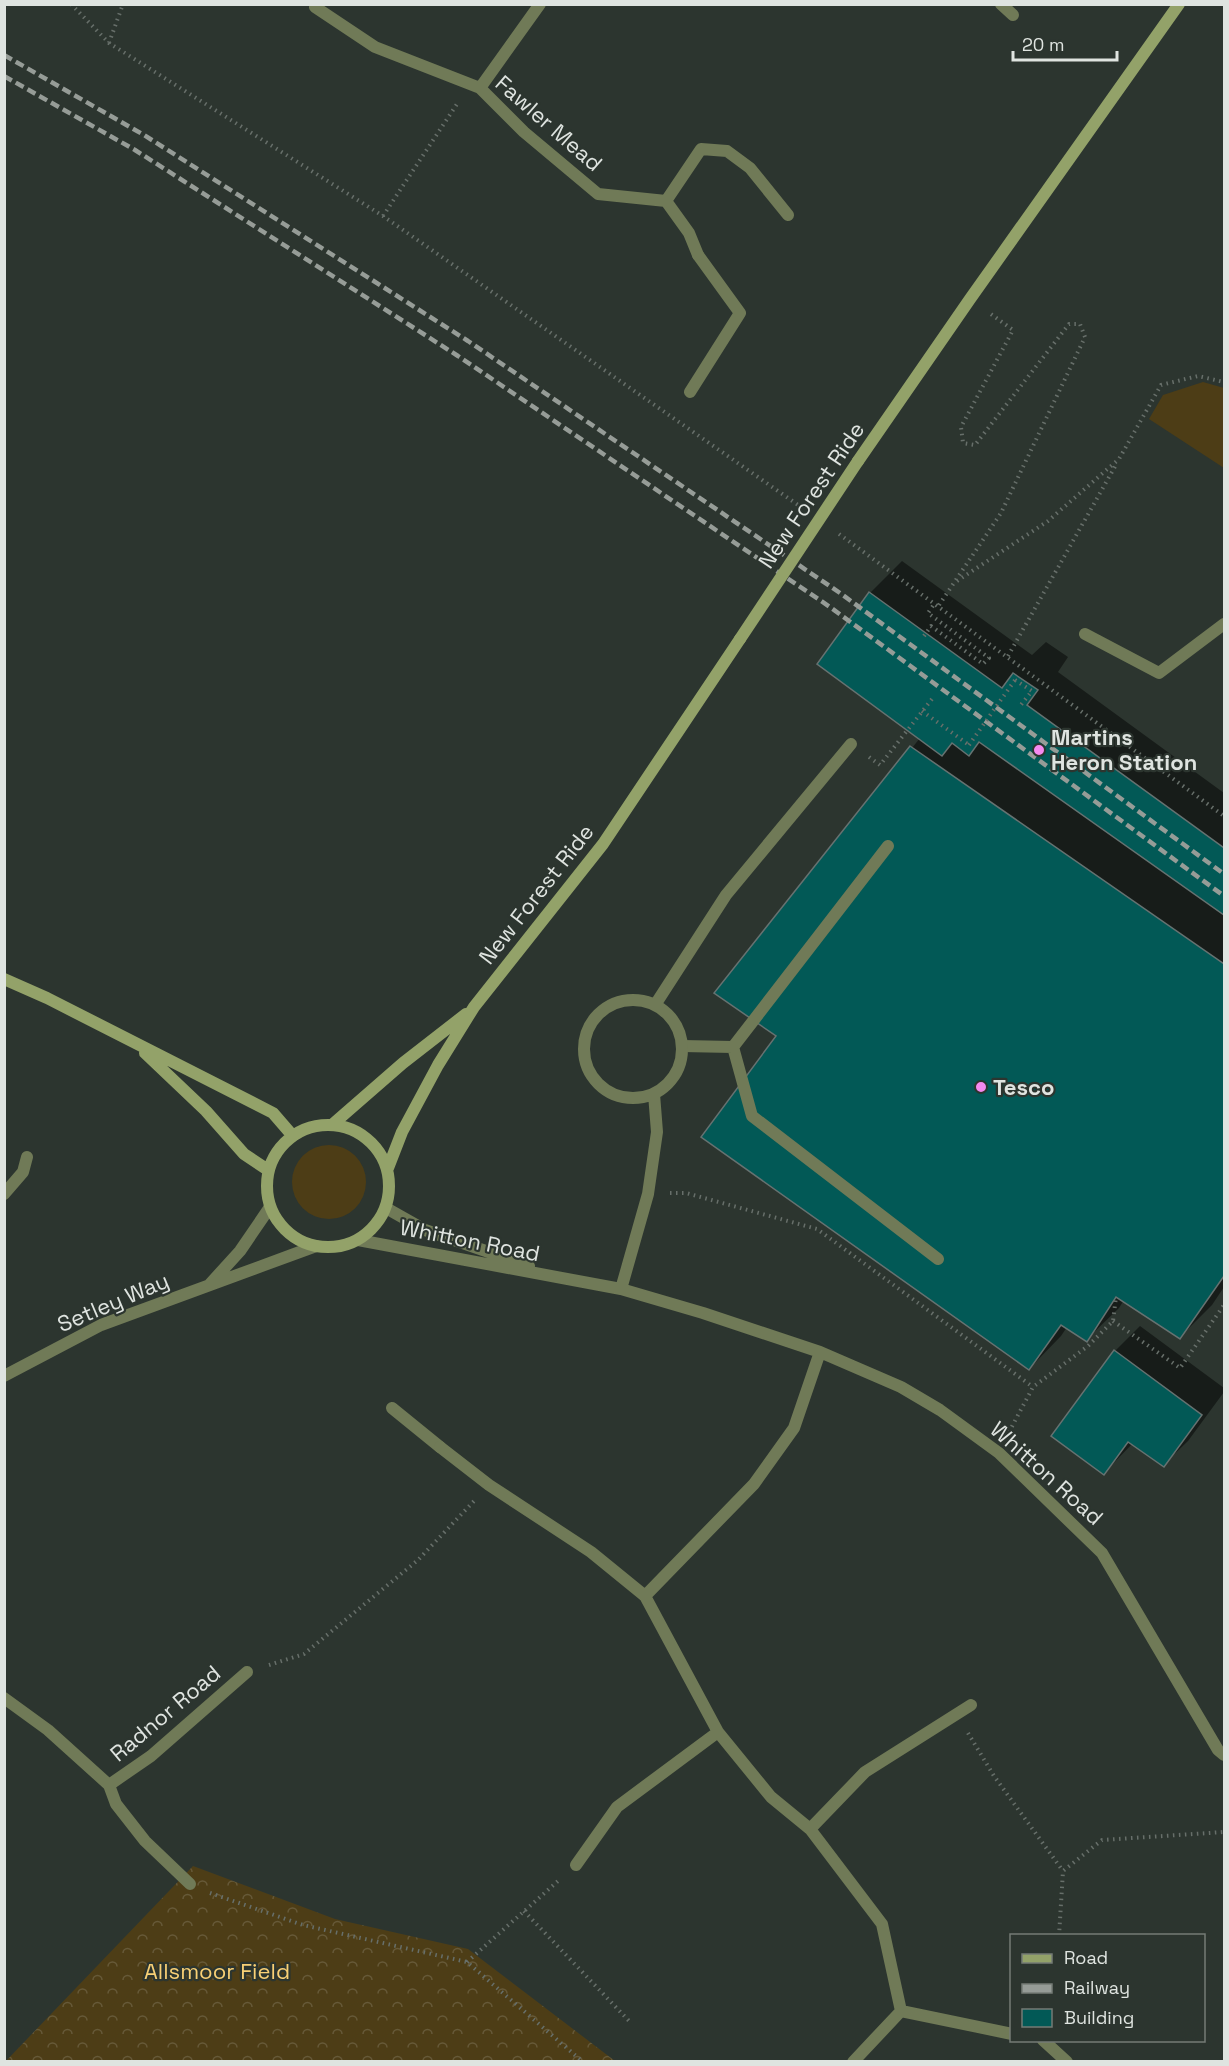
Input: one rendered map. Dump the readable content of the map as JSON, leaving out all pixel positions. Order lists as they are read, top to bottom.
{
  "streets": {
    "main road": ["New Forest Ride"],
    "street": [
      "Fawler Mead",
      "Whitton Road",
      "Setley Way",
      "Radnor Road"
    ]
  },
  "crossings": [
    ["New Forest Ride", "Whitton Road"],
    ["New Forest Ride", "Setley Way"],
    ["Whitton Road", "Setley Way"]
  ],
  "parks": ["Allsmoor Field"],
  "places": ["Martins Heron Station", "Tesco"],
  "legend": ["Road", "Railway", "Building"],
  "scale_bar": "20 m"
}
